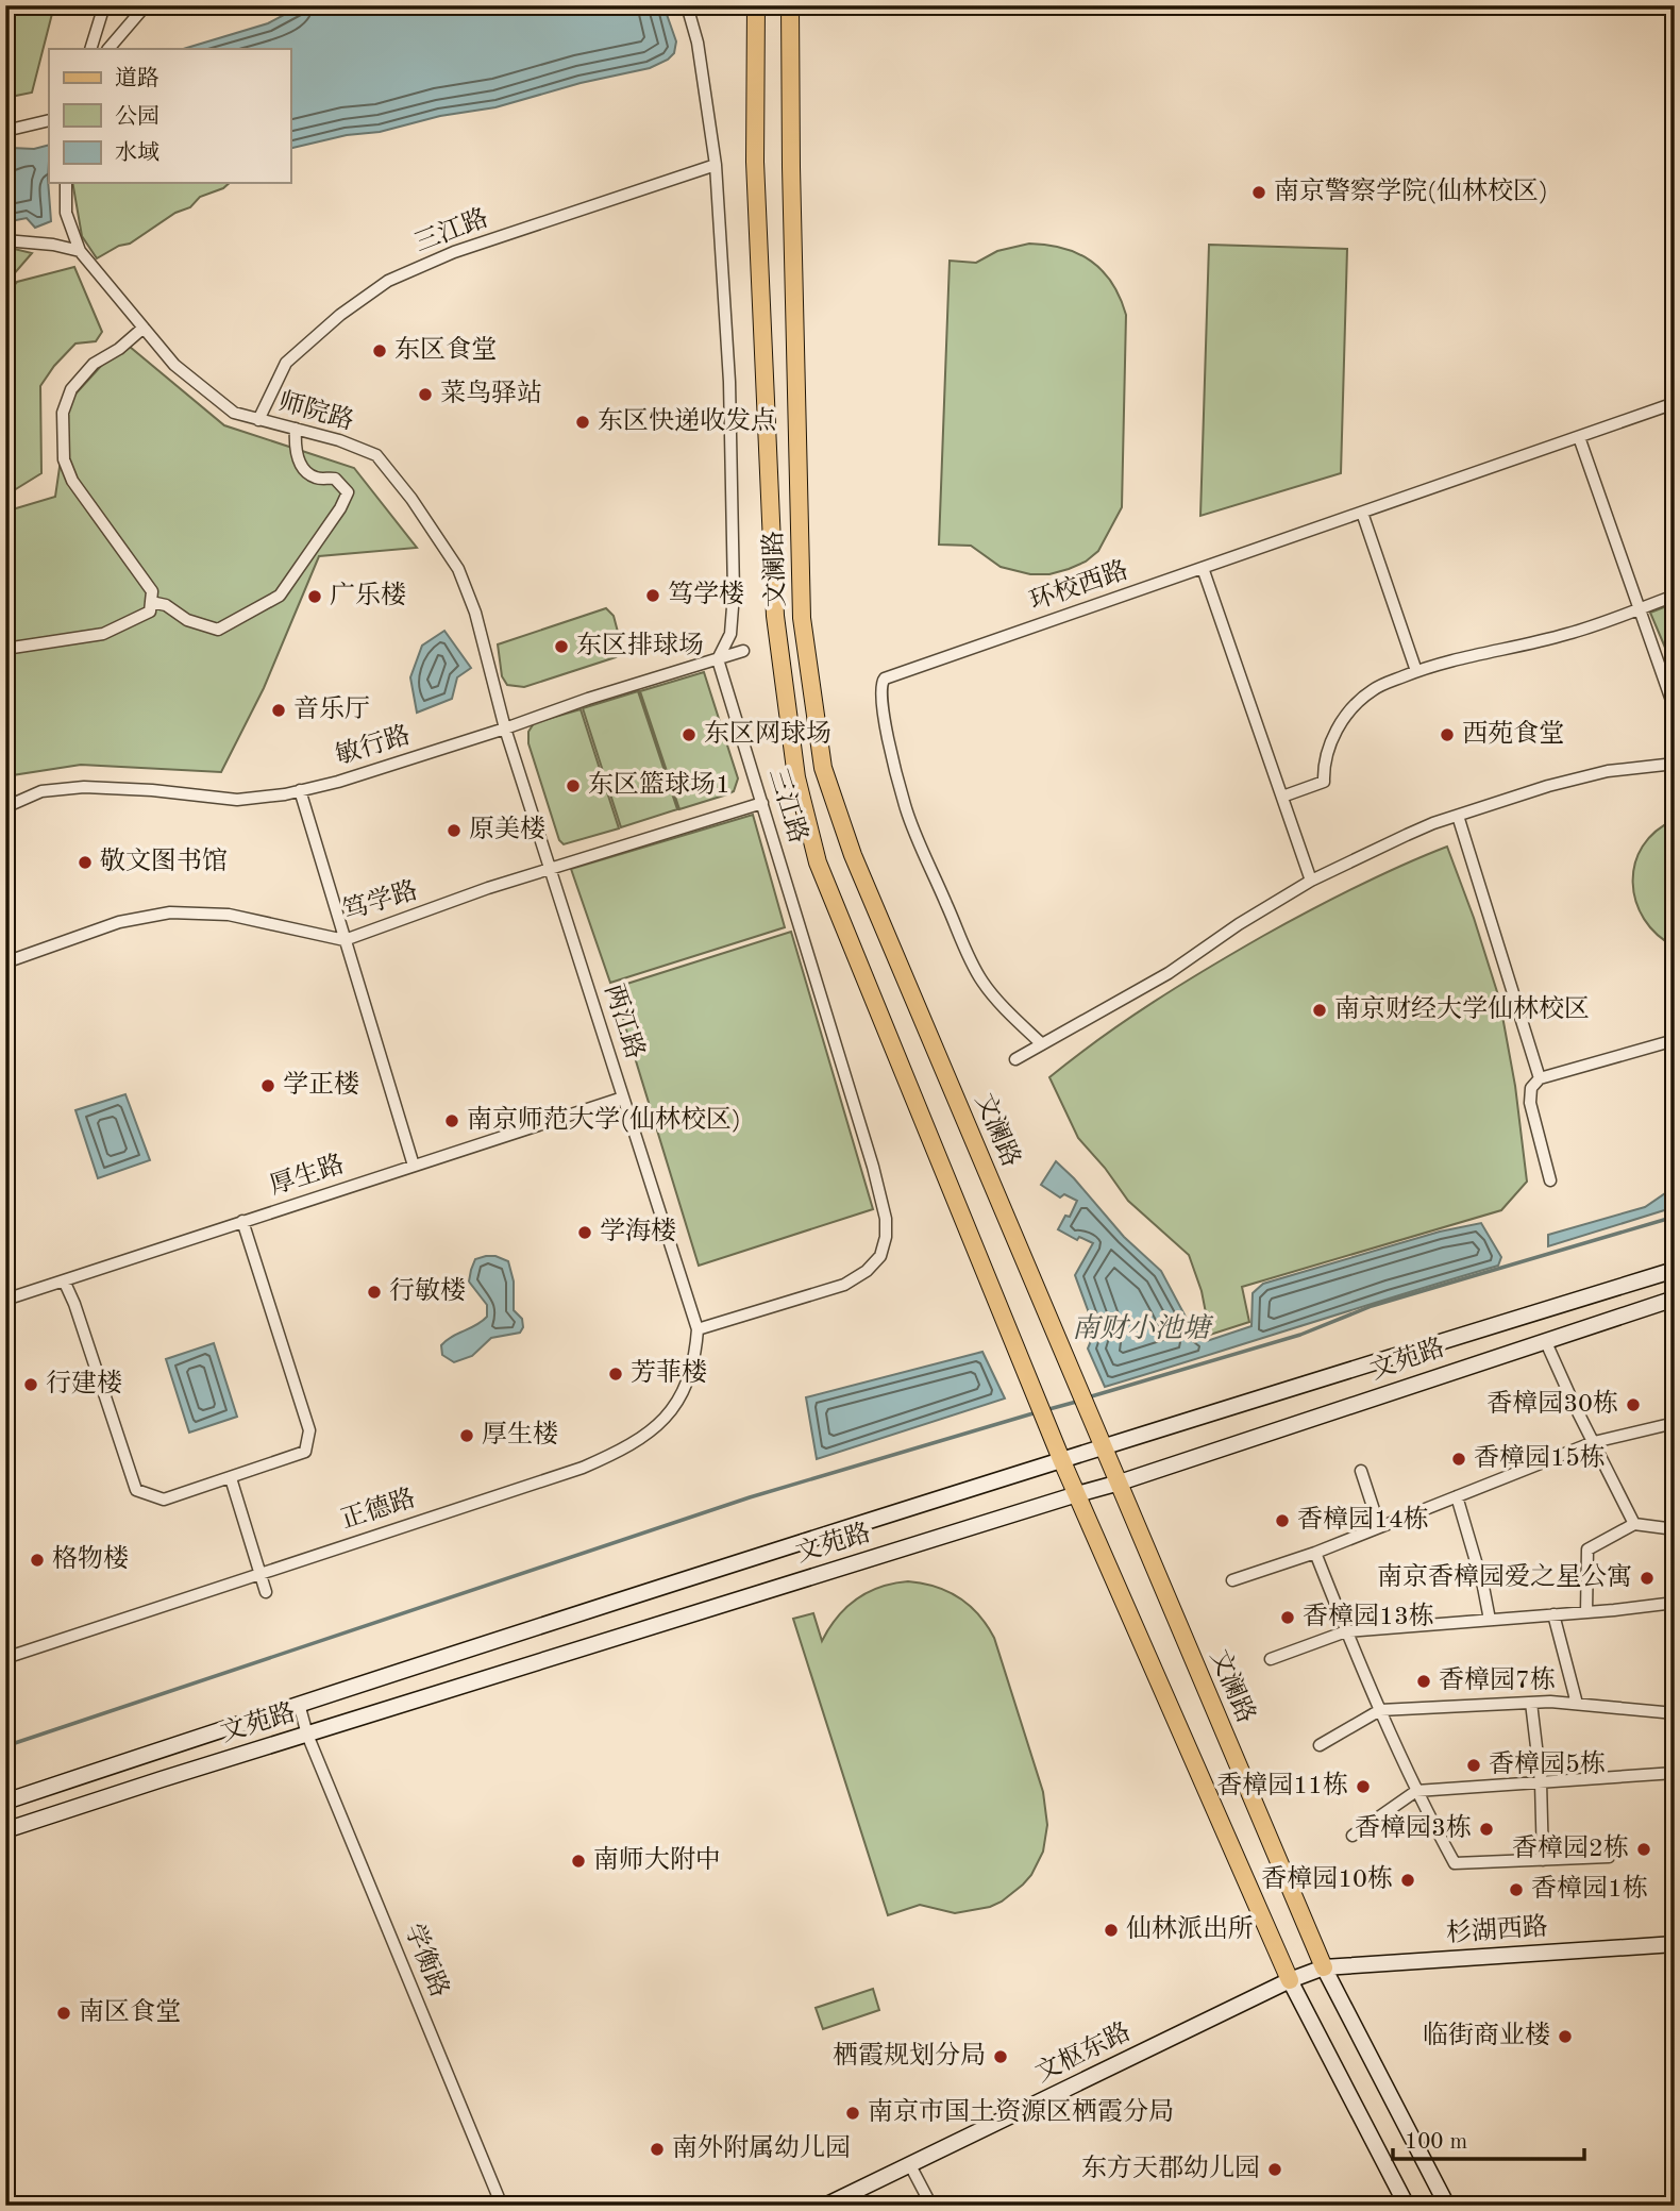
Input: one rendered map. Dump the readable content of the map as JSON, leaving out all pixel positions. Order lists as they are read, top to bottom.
{
  "streets": {
    "main road": [
      "文澜路",
      "文苑路",
      "杉湖西路",
      "文枢东路"
    ],
    "street": [
      "三江路",
      "师院路",
      "环校西路",
      "敏行路",
      "笃学路",
      "两江路",
      "厚生路",
      "正德路",
      "学衡路"
    ]
  },
  "crossings": [
    ["三江路", "师院路"],
    ["三江路", "敏行路"],
    ["三江路", "笃学路"],
    ["三江路", "两江路"],
    ["三江路", "正德路"],
    ["师院路", "敏行路"],
    ["师院路", "两江路"],
    ["文澜路", "文苑路"],
    ["文澜路", "杉湖西路"],
    ["文澜路", "文枢东路"],
    ["敏行路", "两江路"],
    ["笃学路", "两江路"],
    ["两江路", "厚生路"],
    ["两江路", "正德路"],
    ["文苑路", "学衡路"],
    ["杉湖西路", "文枢东路"]
  ],
  "water": ["南财小池塘"],
  "places": [
    "南京警察学院(仙林校区)",
    "东区食堂",
    "菜鸟驿站",
    "东区快递收发点",
    "笃学楼",
    "广乐楼",
    "东区排球场",
    "音乐厅",
    "东区网球场",
    "西苑食堂",
    "东区篮球场1",
    "原美楼",
    "敬文图书馆",
    "南京财经大学仙林校区",
    "学正楼",
    "南京师范大学(仙林校区)",
    "学海楼",
    "行敏楼",
    "芳菲楼",
    "行建楼",
    "香樟园30栋",
    "厚生楼",
    "香樟园15栋",
    "香樟园14栋",
    "格物楼",
    "南京香樟园爱之星公寓",
    "香樟园13栋",
    "香樟园7栋",
    "香樟园5栋",
    "香樟园11栋",
    "香樟园3栋",
    "香樟园2栋",
    "南师大附中",
    "香樟园10栋",
    "香樟园1栋",
    "仙林派出所",
    "南区食堂",
    "临街商业楼",
    "栖霞规划分局",
    "南京市国土资源区栖霞分局",
    "南外附属幼儿园",
    "东方天郡幼儿园"
  ],
  "legend": ["道路", "公园", "水域"],
  "scale_bar": "100 m"
}
